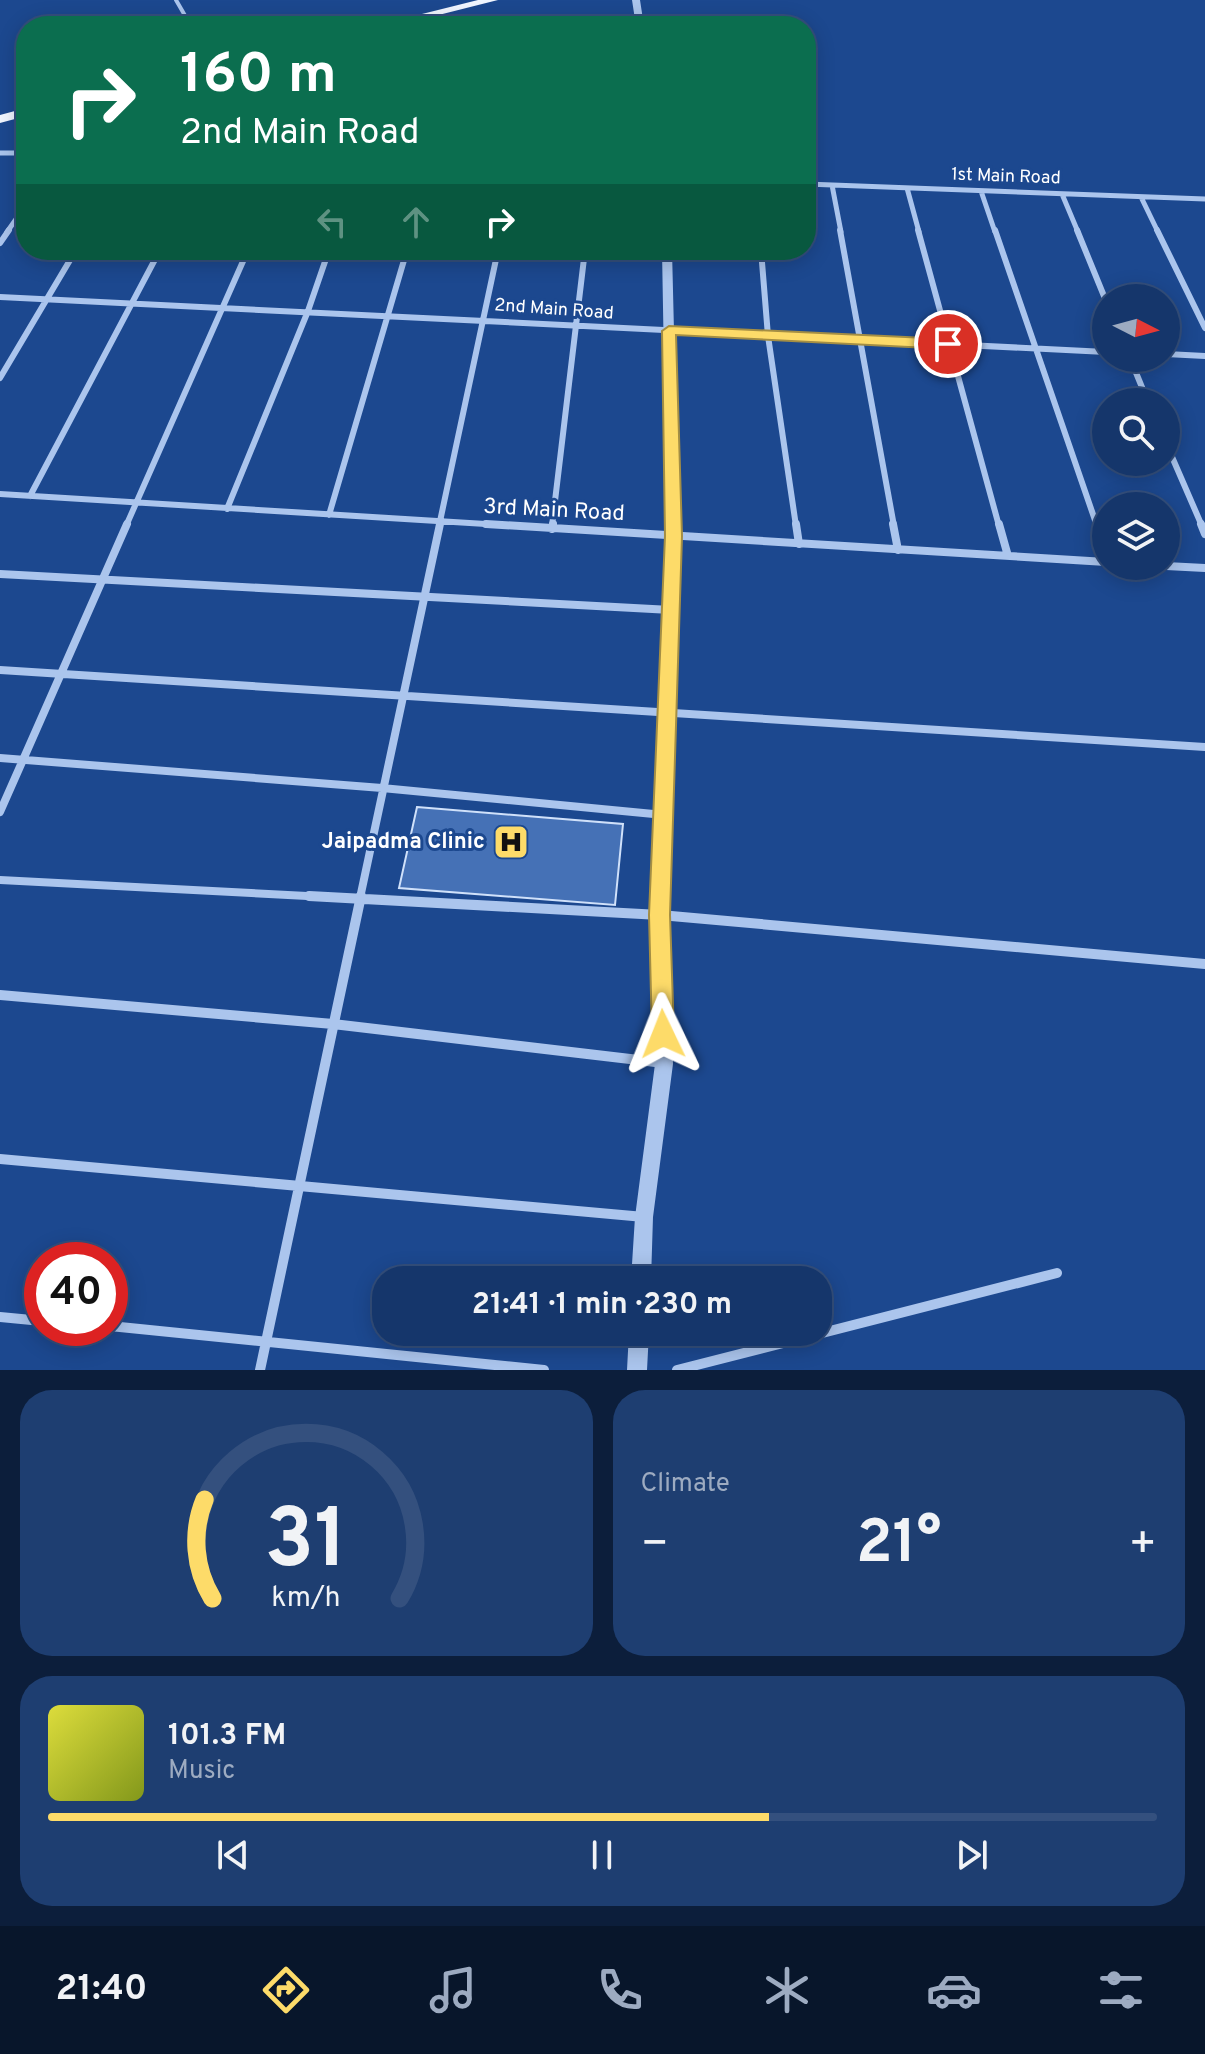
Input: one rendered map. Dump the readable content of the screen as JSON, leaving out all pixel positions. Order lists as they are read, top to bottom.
{
  "streets": {
    "street": ["1st Main Road", "2nd Main Road", "3rd Main Road"]
  },
  "places": {
    "hospital": ["Jaipadma Clinic"]
  },
  "north": "right",
  "page": {
    "turn": ["160 m", "2nd Main Road"],
    "limit": "40",
    "trip": "21:41 · 1 min · 230 m",
    "tile": "Climate",
    "heat": ["−", "21°", "+"],
    "song": ["101.3 FM", "Music"],
    "tabs": "21:40",
    "gauge": ["31", "km/h"]
  }
}
